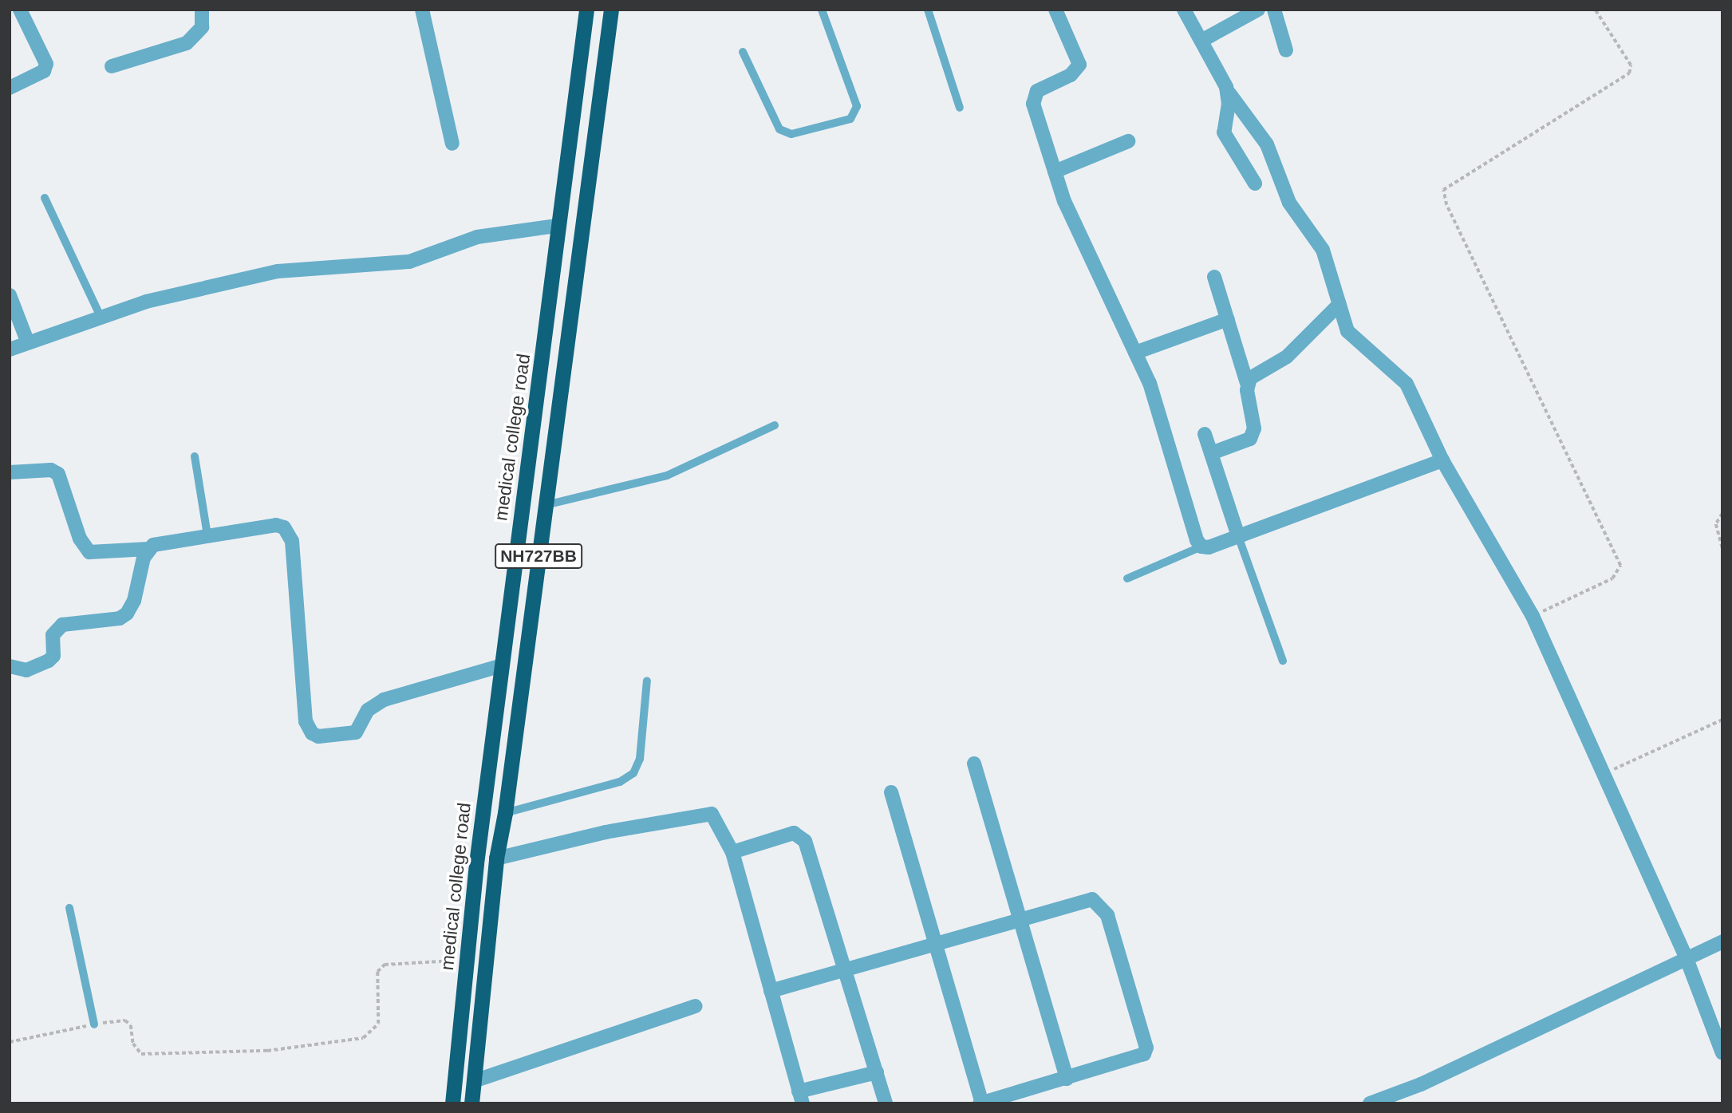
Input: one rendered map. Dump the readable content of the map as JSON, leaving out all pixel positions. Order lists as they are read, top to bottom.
{
  "streets": {
    "highway": ["medical college road", "NH727BB"]
  }
}
